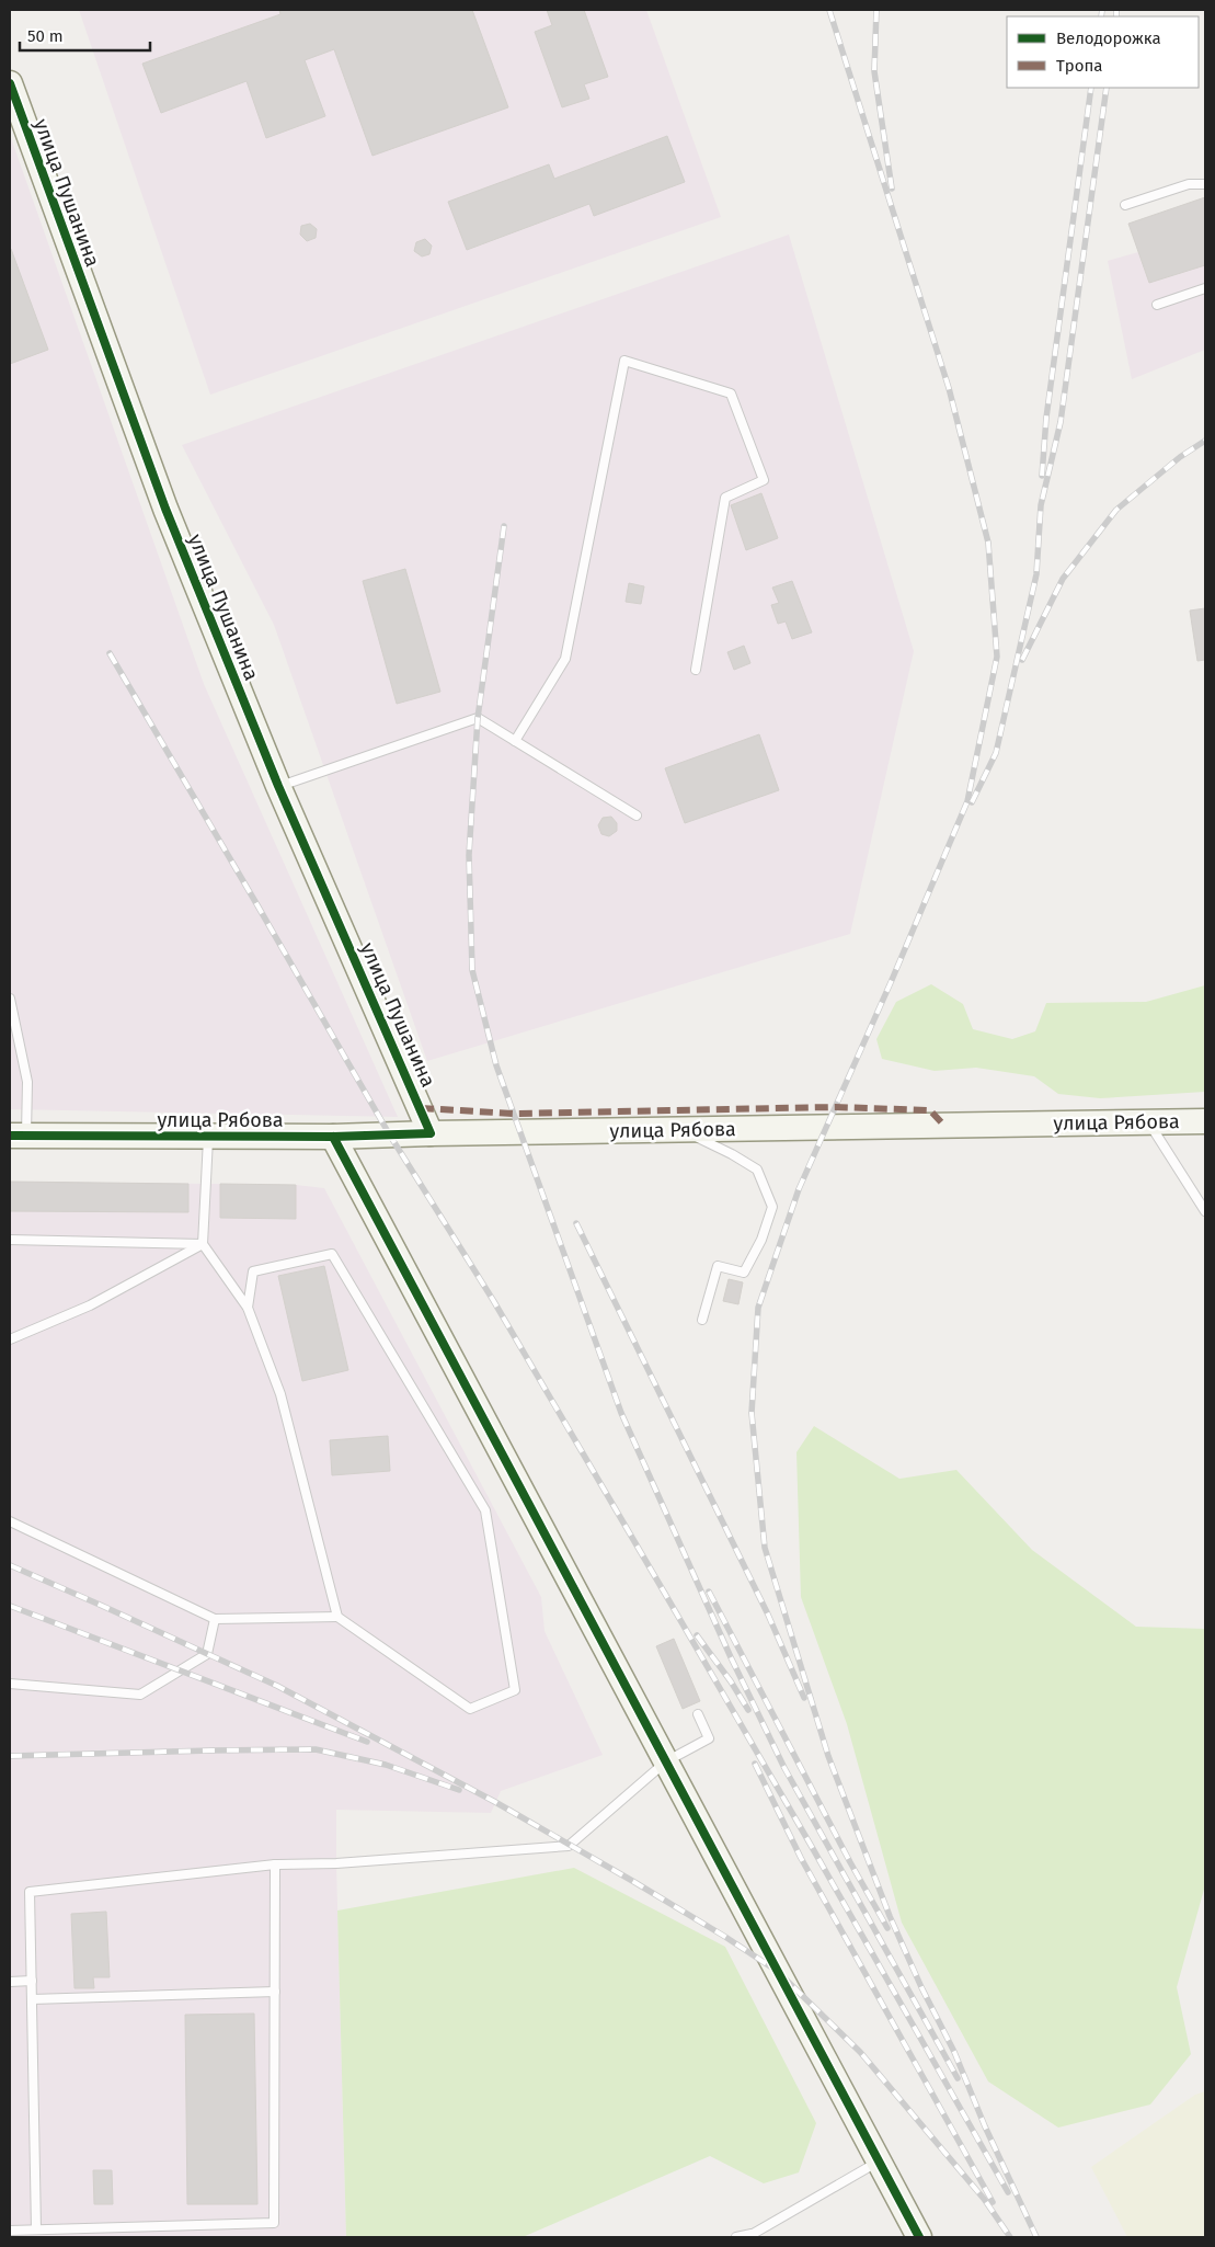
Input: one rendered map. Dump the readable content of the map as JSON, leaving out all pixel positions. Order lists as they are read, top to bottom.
{
  "streets": {
    "street": ["улица Пушанина", "улица Рябова"]
  },
  "crossings": [
    ["улица Пушанина", "улица Рябова"]
  ],
  "legend": ["Велодорожка", "Тропа"],
  "scale_bar": "50 m"
}
